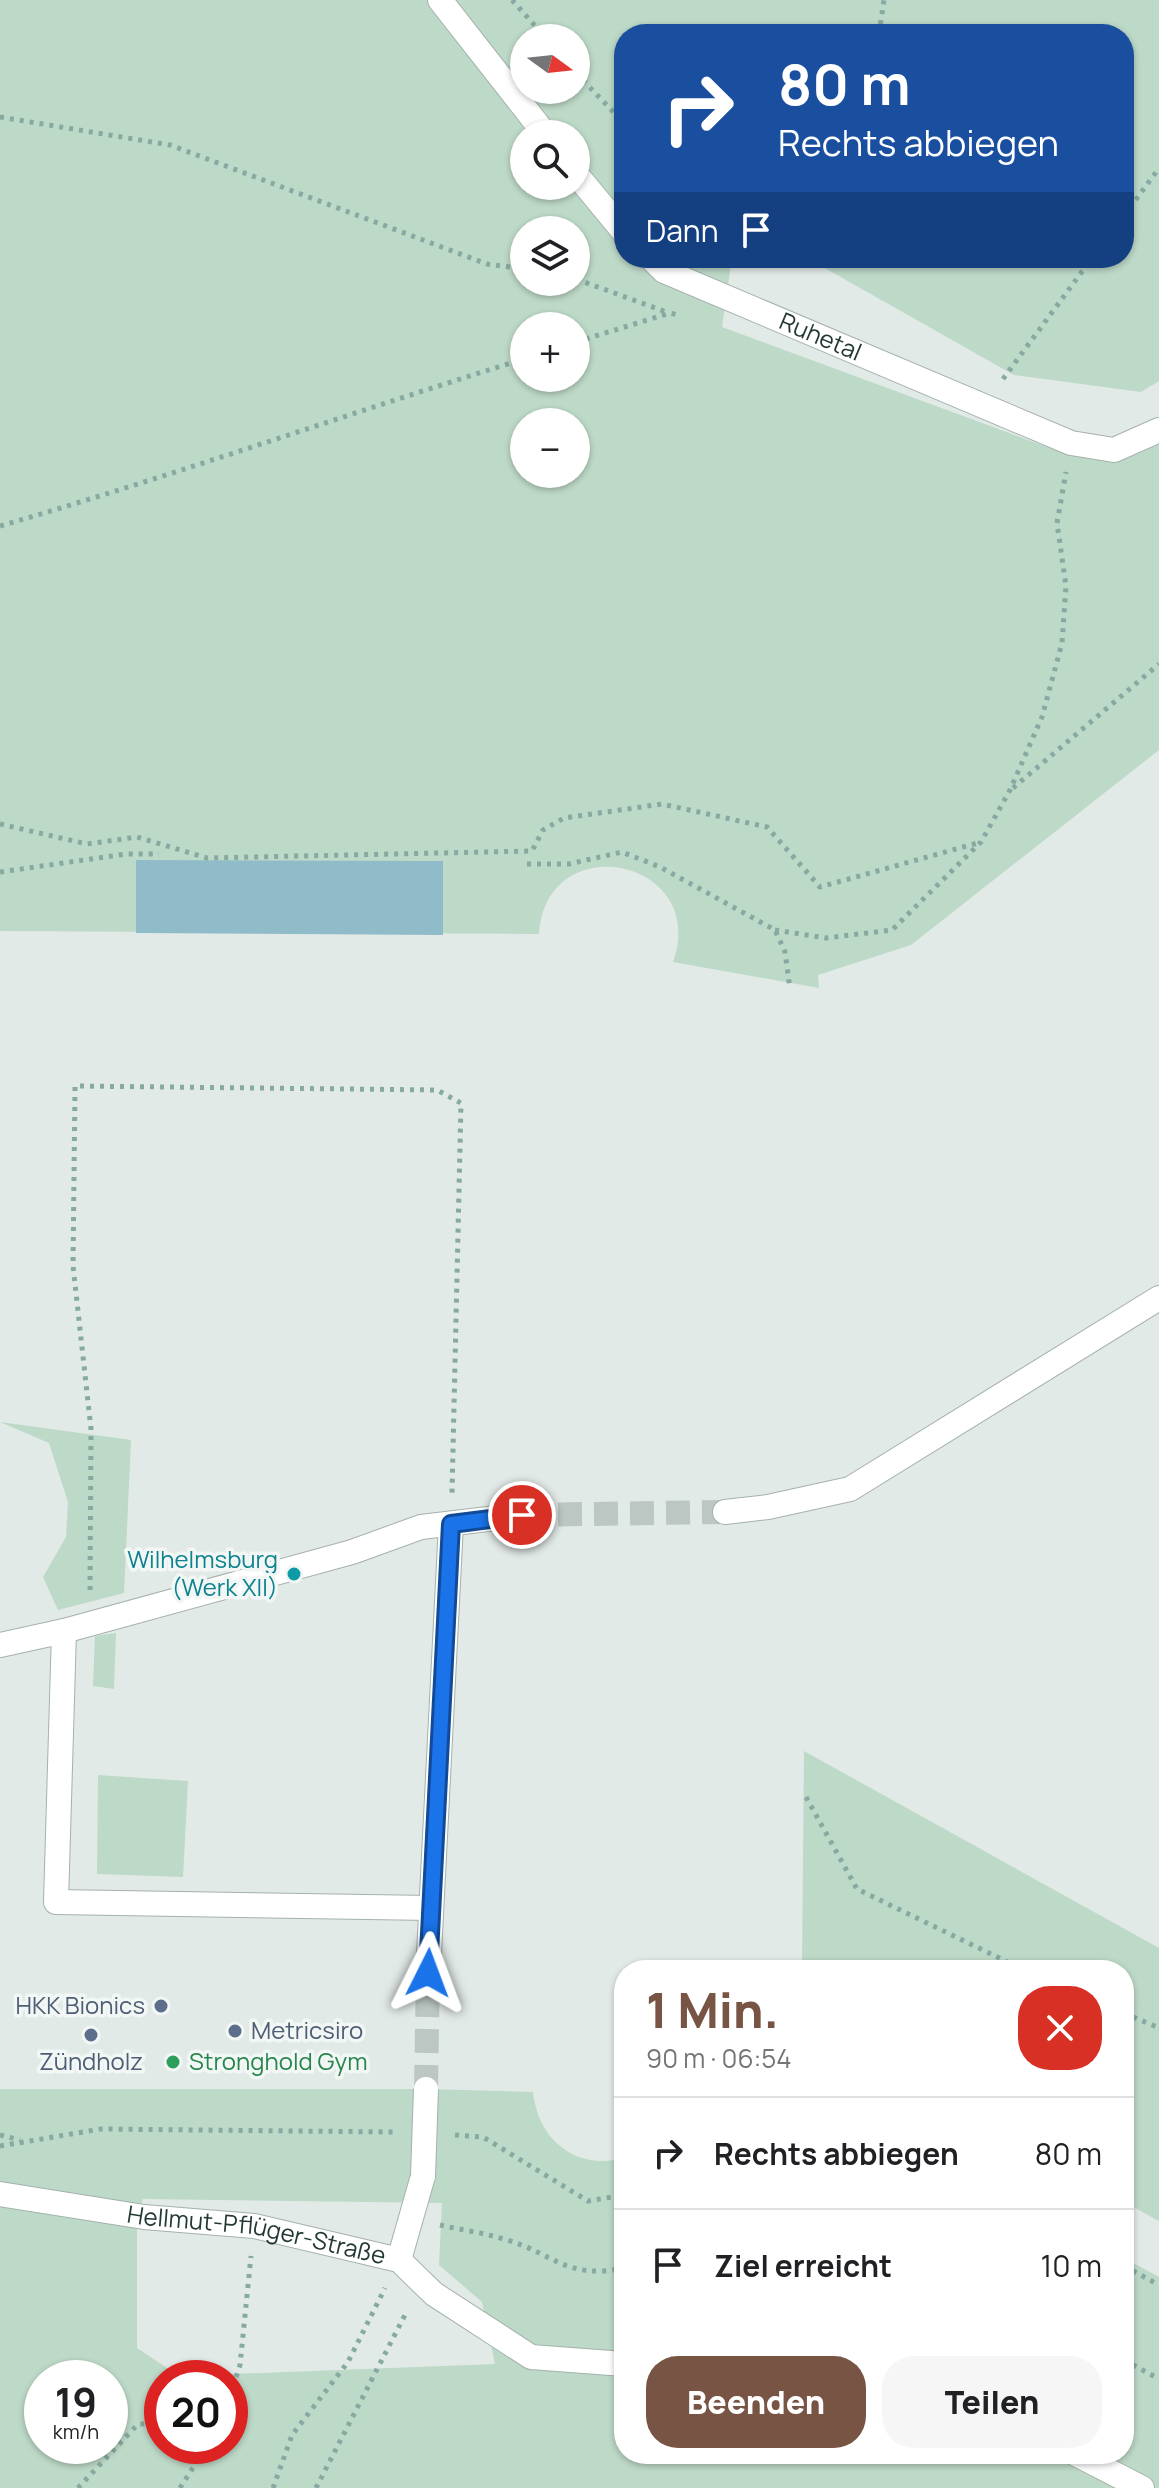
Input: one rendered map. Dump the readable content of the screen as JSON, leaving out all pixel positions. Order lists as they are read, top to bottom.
{
  "streets": {
    "street": ["Ruhetal", "Hellmut-Pflüger-Straße"]
  },
  "places": [
    "Wilhelmsburg (Werk XII)",
    "HKK Bionics",
    "Metricsiro",
    "Zündholz",
    "Stronghold Gym"
  ],
  "north": "right",
  "page": {
    "map_buttons": ["+", "−"],
    "turn": ["80 m", "Rechts abbiegen"],
    "then": "Dann",
    "heading": ["1 Min.", "90 m · 06:54"],
    "list": [
      {
        "name": "Rechts abbiegen",
        "value": "80 m"
      },
      {
        "name": "Ziel erreicht",
        "value": "10 m"
      }
    ],
    "buttons": ["Beenden", "Teilen"],
    "speed": "19 km/h",
    "limit": "20"
  }
}
